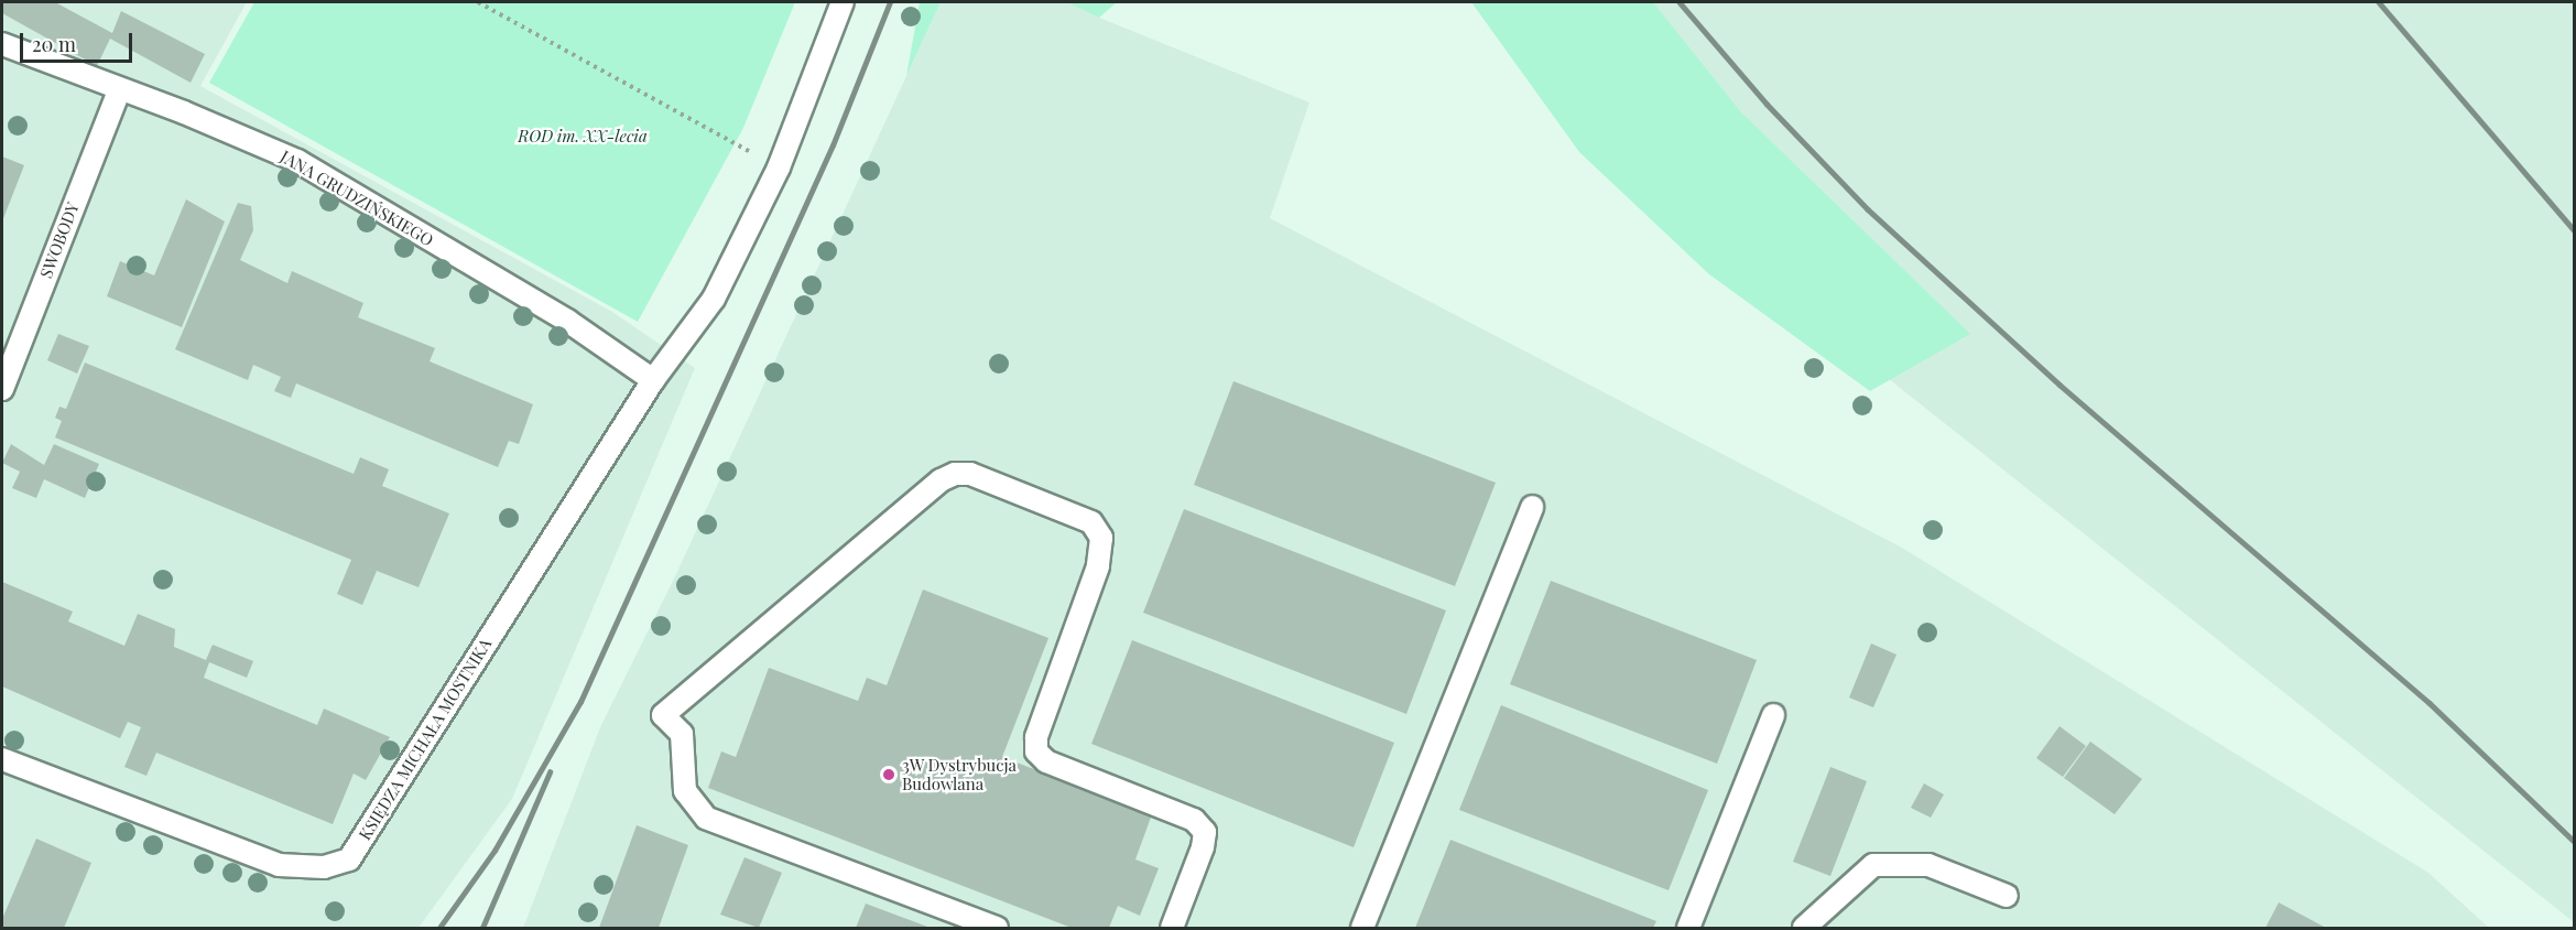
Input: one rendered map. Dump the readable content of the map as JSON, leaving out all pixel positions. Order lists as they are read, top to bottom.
{
  "streets": {
    "lane": ["JANA GRUDZIŃSKIEGO", "SWOBODY", "KSIĘDZA MICHAŁA MOSTNIKA"]
  },
  "crossings": [
    ["JANA GRUDZIŃSKIEGO", "SWOBODY"],
    ["JANA GRUDZIŃSKIEGO", "KSIĘDZA MICHAŁA MOSTNIKA"]
  ],
  "parks": ["ROD im. XX-lecia"],
  "places": ["3W Dystrybucja Budowlana"],
  "scale_bar": "20 m"
}
